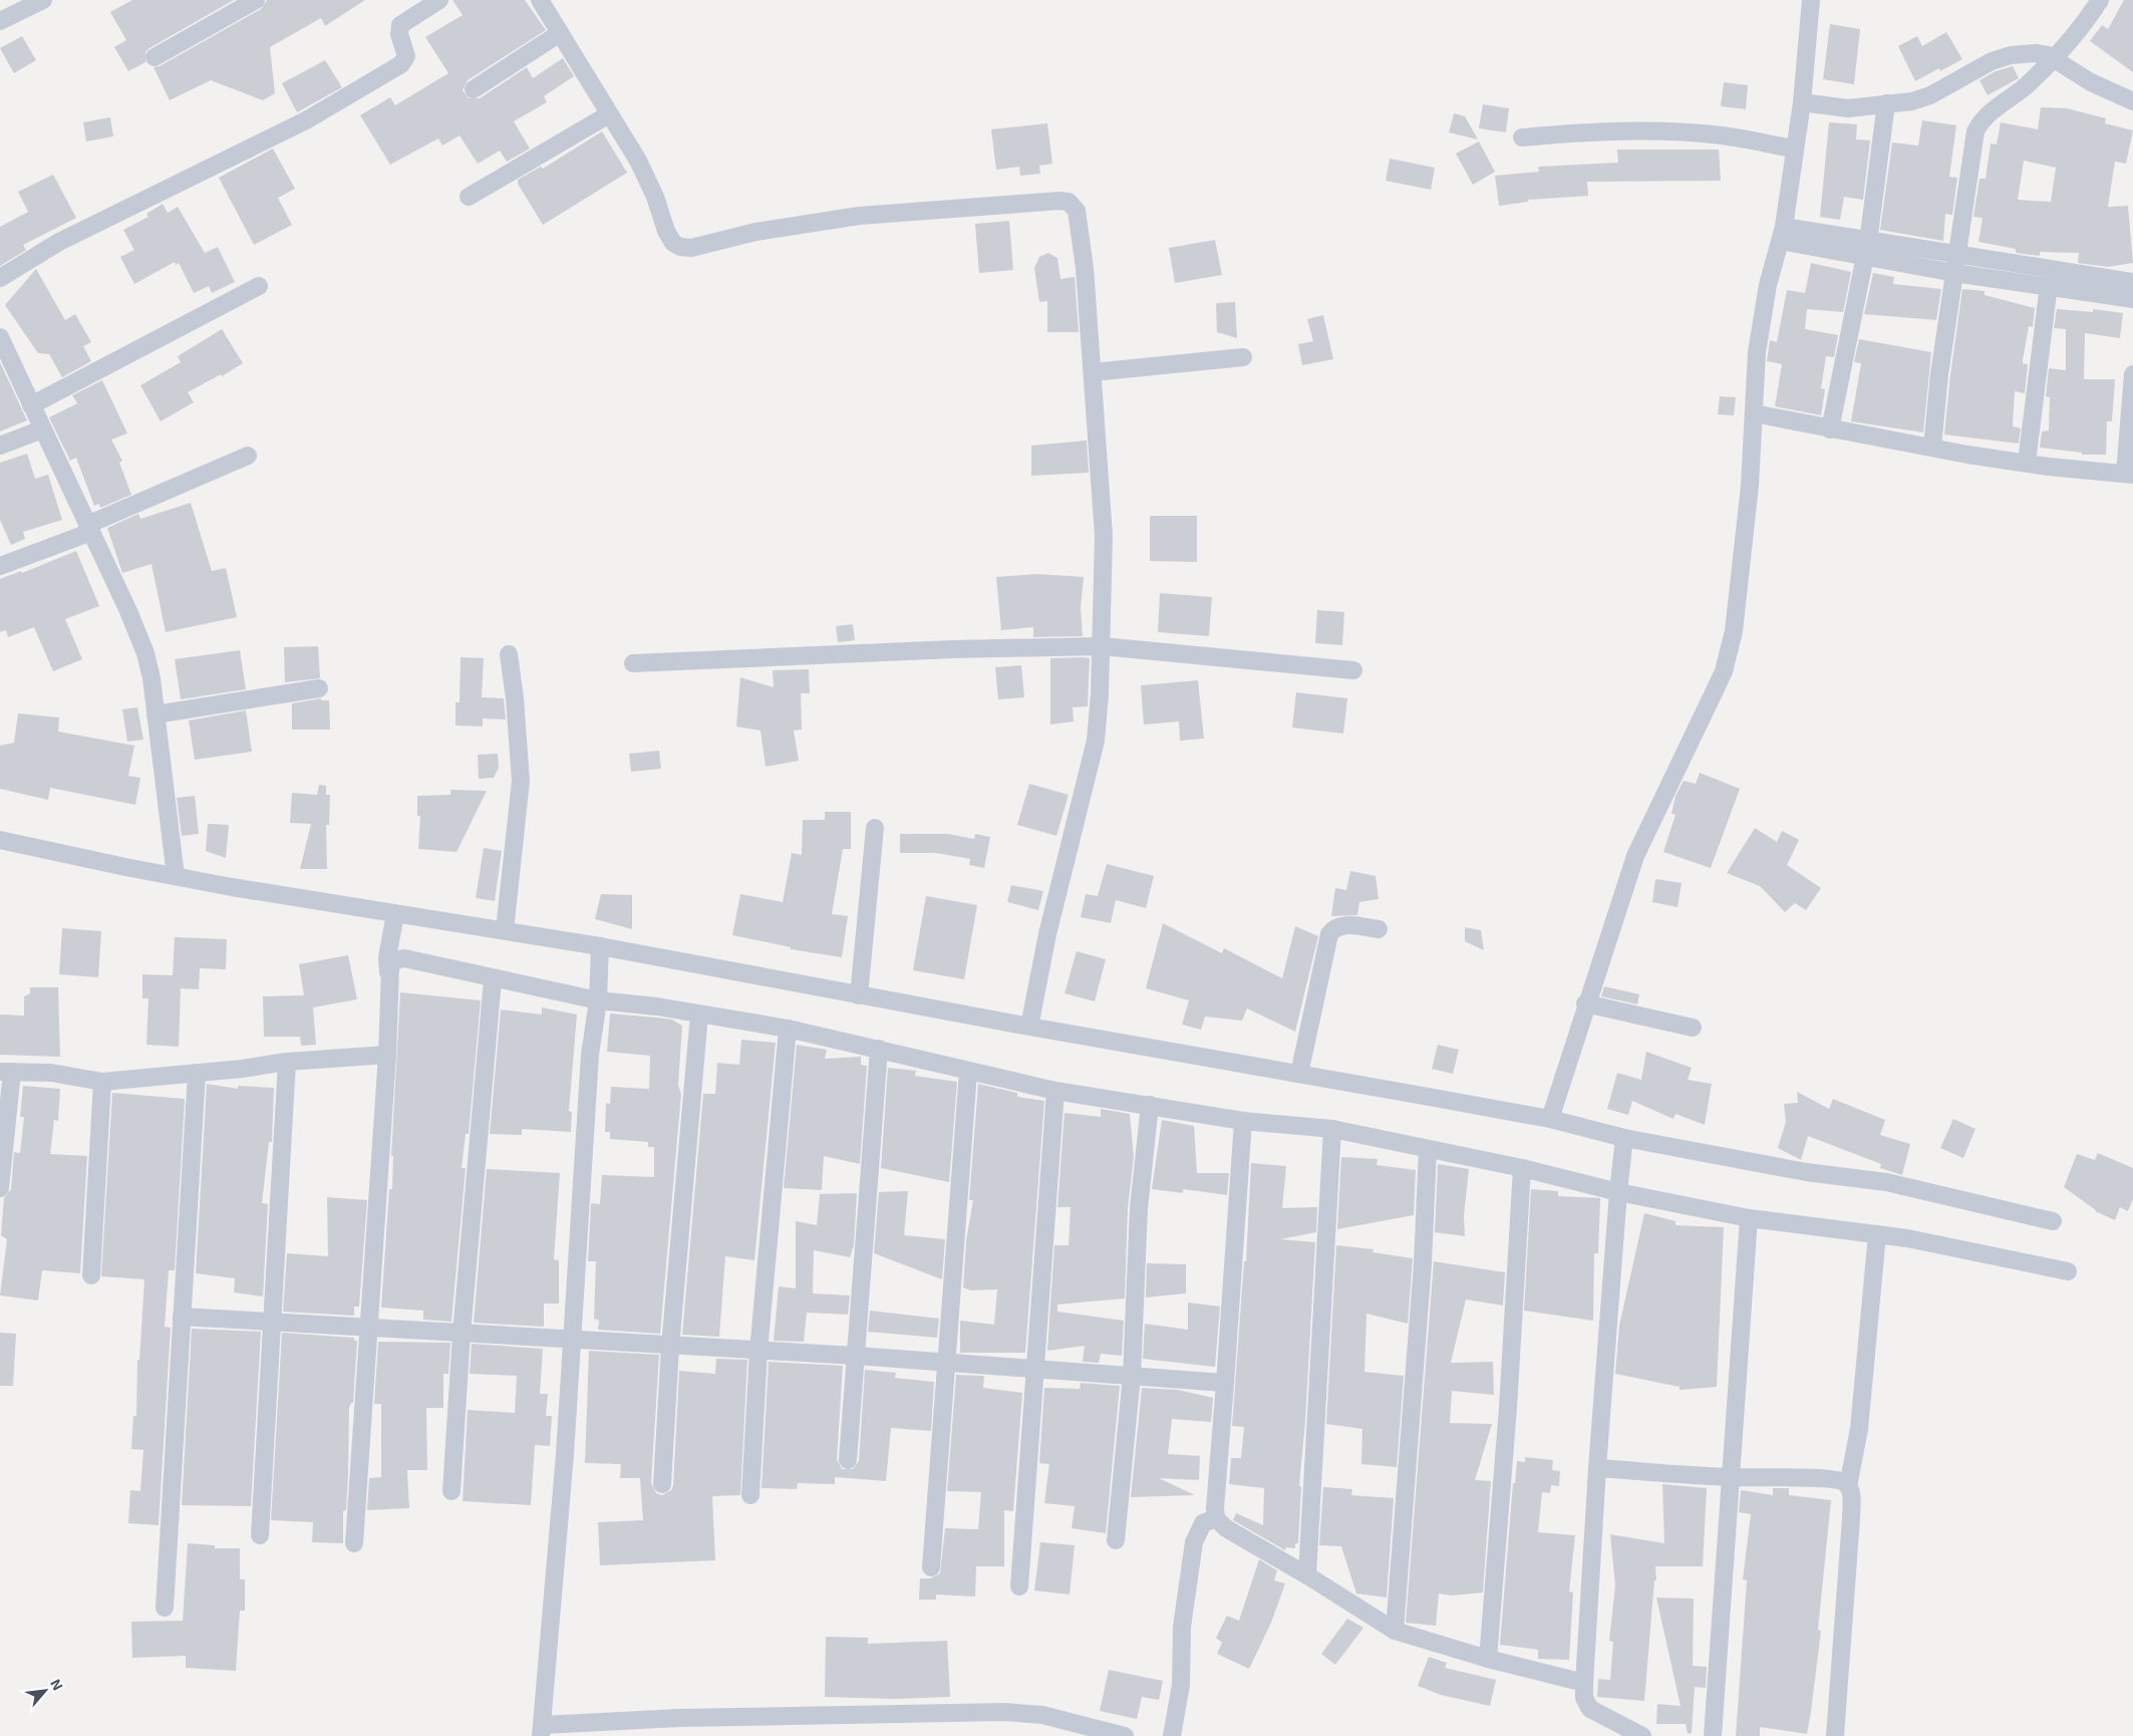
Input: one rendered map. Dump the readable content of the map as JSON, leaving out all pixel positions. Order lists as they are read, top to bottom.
{
  "north": "top right"
}
